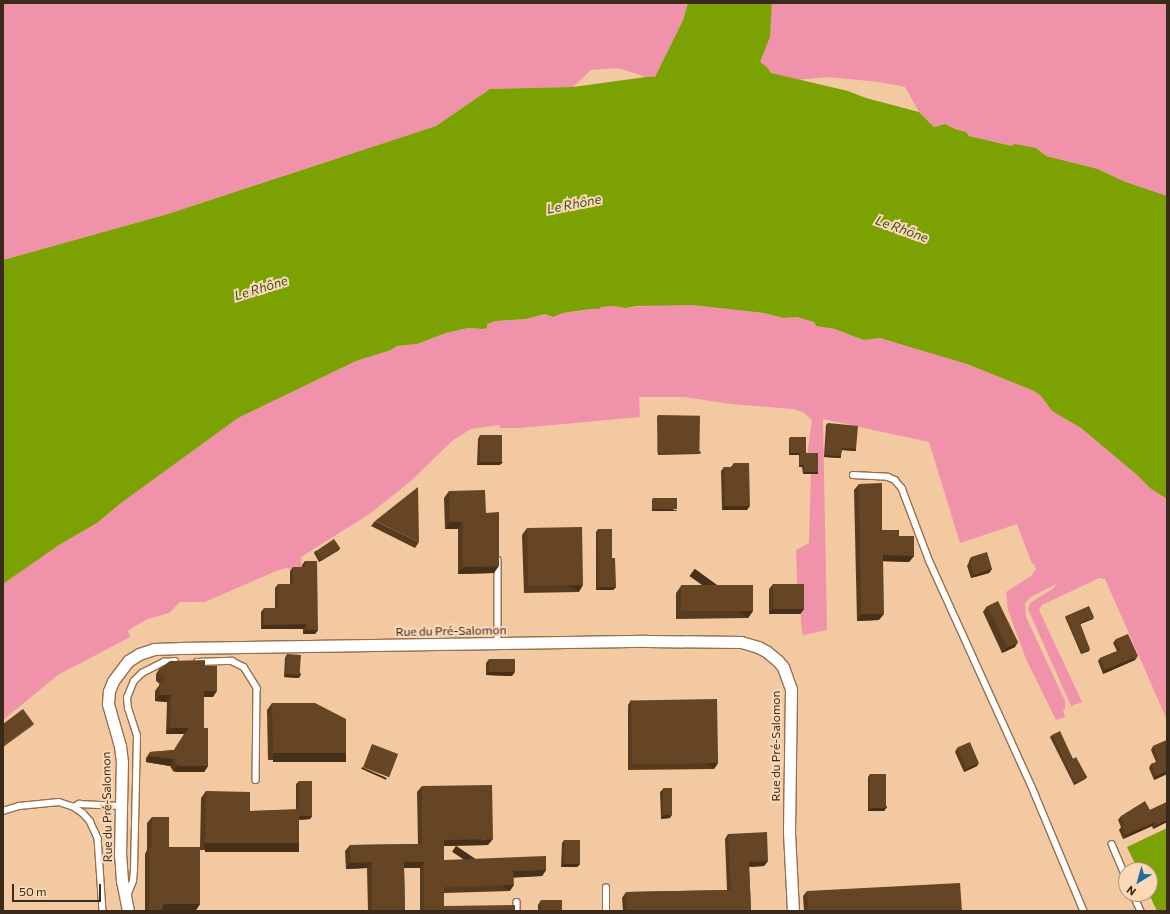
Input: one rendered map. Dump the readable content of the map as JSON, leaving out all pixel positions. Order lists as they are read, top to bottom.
{
  "streets": {
    "street": ["Rue du Pré-Salomon"]
  },
  "water": ["Le Rhône"],
  "scale_bar": "50 m",
  "north": "bottom left"
}
